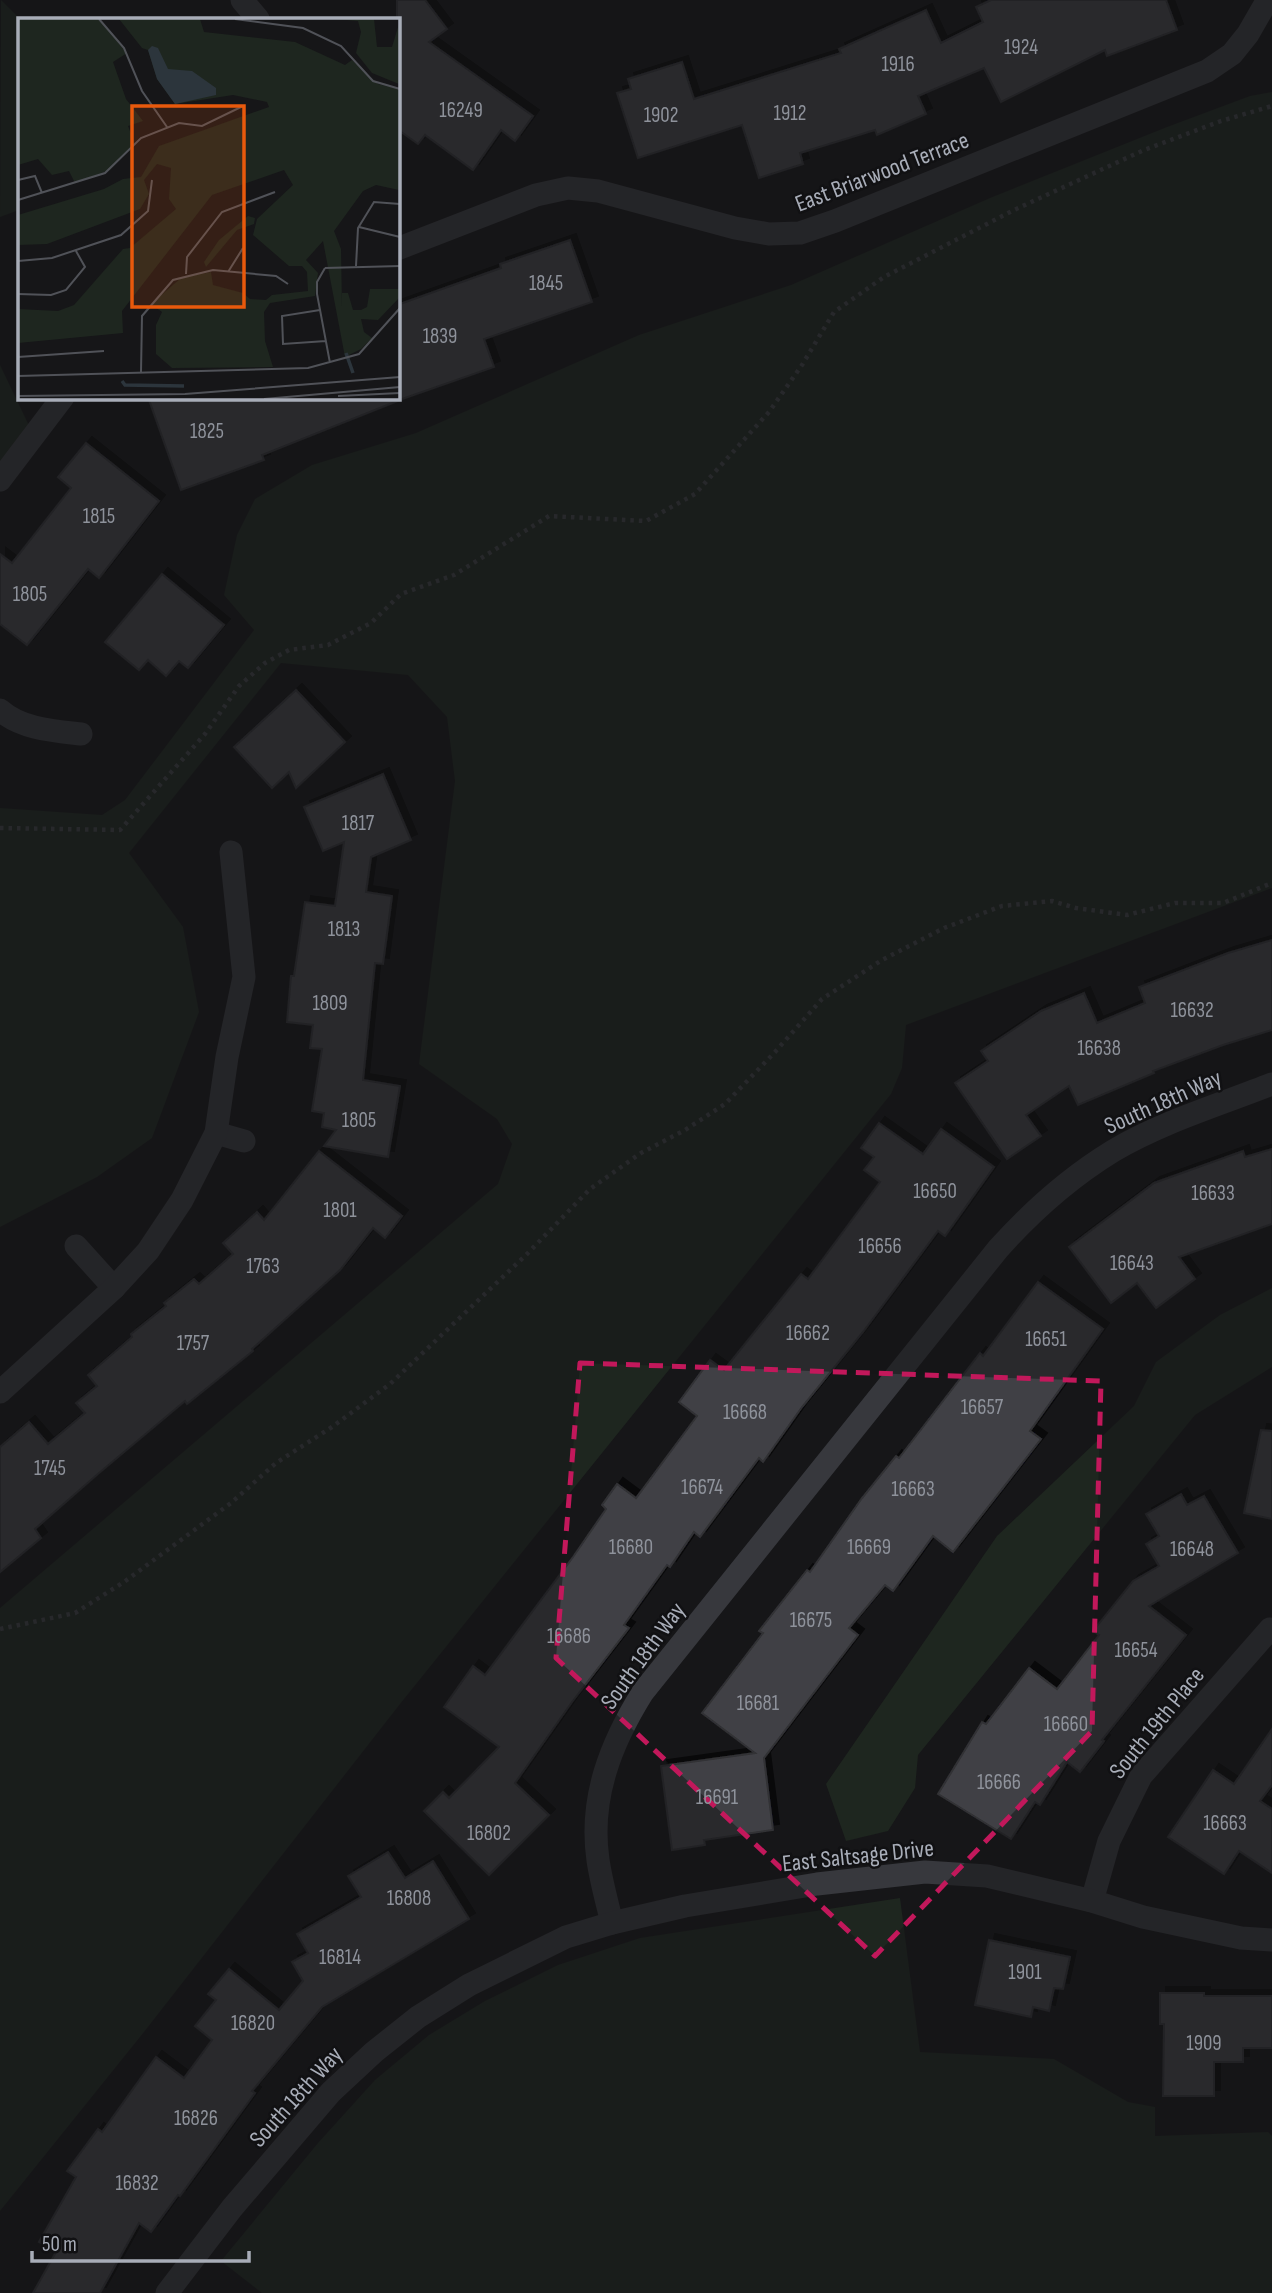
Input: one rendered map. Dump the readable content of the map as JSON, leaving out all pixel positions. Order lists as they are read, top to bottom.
{
  "streets": {
    "street": [
      "East Briarwood Terrace",
      "South 18th Way",
      "South 19th Place",
      "East Saltsage Drive"
    ]
  },
  "crossings": [
    ["South 18th Way", "East Saltsage Drive"],
    ["South 19th Place", "East Saltsage Drive"]
  ],
  "house_numbers": [
    "1924",
    "1916",
    "16249",
    "1912",
    "1902",
    "1845",
    "1839",
    "1825",
    "1815",
    "1805",
    "1817",
    "1813",
    "1809",
    "16632",
    "16638",
    "1805",
    "16650",
    "16633",
    "1801",
    "16656",
    "16643",
    "1763",
    "16662",
    "16651",
    "1757",
    "16657",
    "16668",
    "1745",
    "16674",
    "16663",
    "16680",
    "16669",
    "16648",
    "16675",
    "16686",
    "16654",
    "16681",
    "16660",
    "16666",
    "16691",
    "16663",
    "16802",
    "16808",
    "16814",
    "1901",
    "16820",
    "1909",
    "16826",
    "16832"
  ],
  "scale_bar": "50 m"
}
